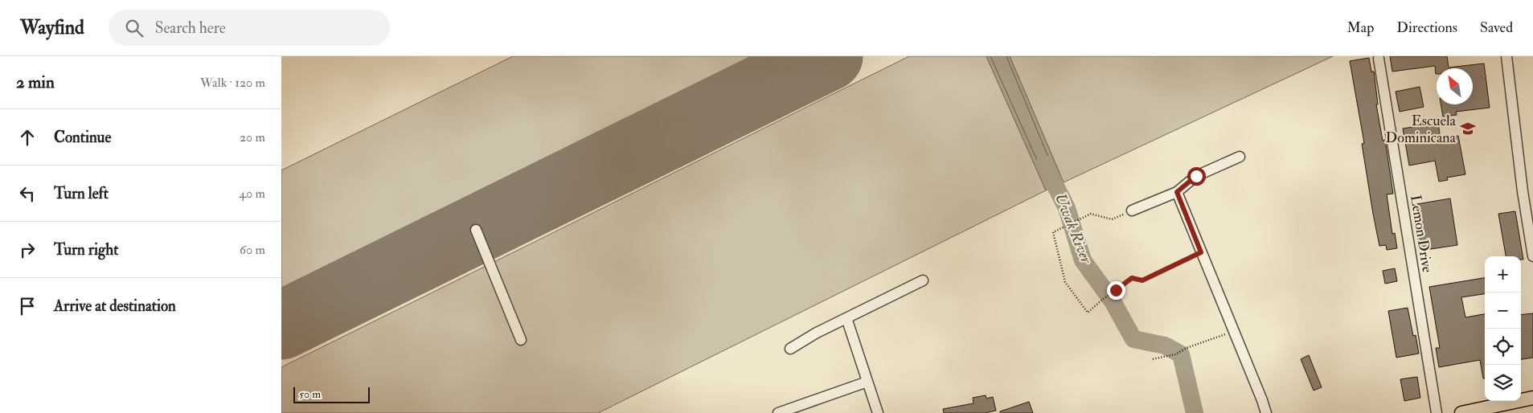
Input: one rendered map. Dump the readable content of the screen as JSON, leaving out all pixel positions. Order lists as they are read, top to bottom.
{
  "streets": {
    "street": ["Lemon Drive"]
  },
  "water": ["Uwak River"],
  "places": {
    "school or university": ["Escuela Dominicana"]
  },
  "scale_bar": "50 m",
  "north": "top left",
  "page": {
    "header": "Wayfind",
    "search": "Search here",
    "nav": ["Map", "Directions", "Saved"],
    "heading": ["2 min", "Walk · 120 m"],
    "list": [
      ["Continue", "20 m"],
      ["Turn left", "40 m"],
      ["Turn right", "60 m"],
      "Arrive at destination"
    ],
    "map_buttons": ["+", "−"],
    "scale": "50 m"
  }
}
